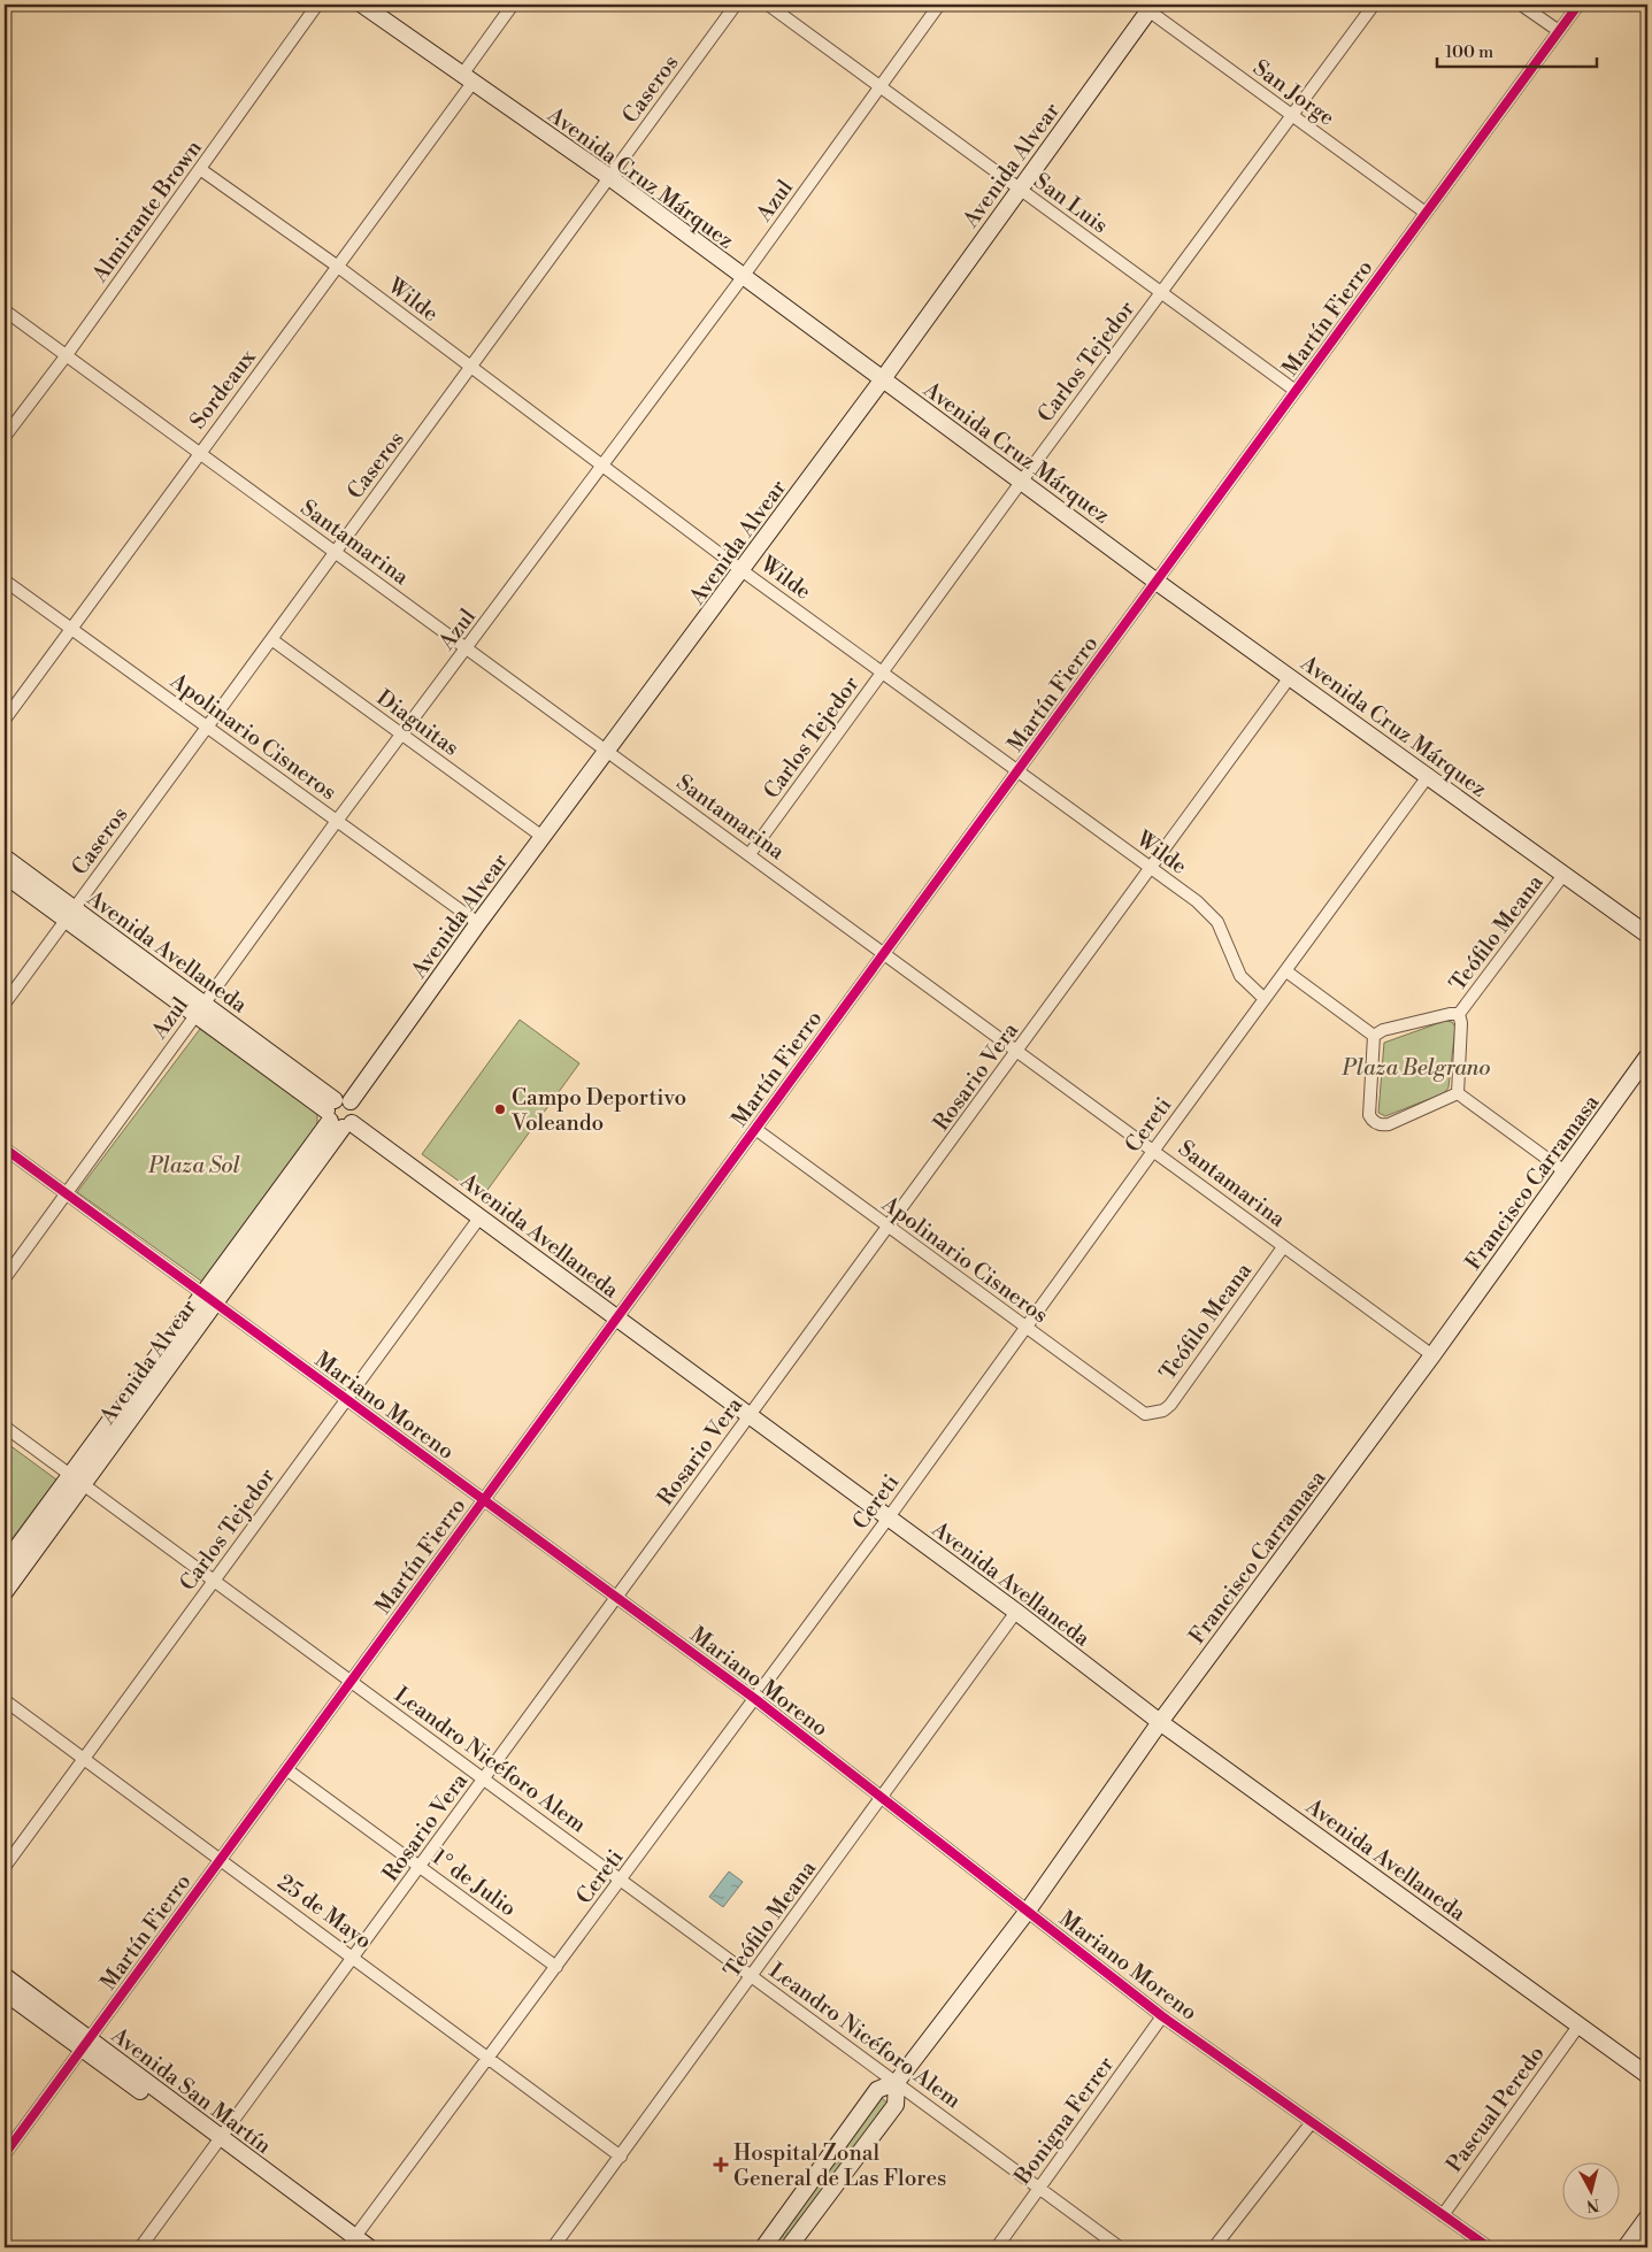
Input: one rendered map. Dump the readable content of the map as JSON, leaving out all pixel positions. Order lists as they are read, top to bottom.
{
  "streets": {
    "street": [
      "Caseros",
      "San Jorge",
      "Avenida Alvear",
      "Avenida Cruz Márquez",
      "Azul",
      "San Luis",
      "Almirante Brown",
      "Wilde",
      "Martín Fierro",
      "Carlos Tejedor",
      "Sordeaux",
      "Santamarina",
      "Diaguitas",
      "Apolinario Cisneros",
      "Teófilo Meana",
      "Avenida Avellaneda",
      "Rosario Vera",
      "Cereti",
      "Francisco Carramasa",
      "Mariano Moreno",
      "Leandro Nicéforo Alem",
      "1° de Julio",
      "25 de Mayo",
      "Avenida San Martín",
      "Pascual Peredo",
      "Bonigna Ferrer"
    ]
  },
  "crossings": [
    ["Caseros", "Avenida Cruz Márquez"],
    ["Caseros", "Wilde"],
    ["Caseros", "Santamarina"],
    ["Caseros", "Diaguitas"],
    ["Caseros", "Apolinario Cisneros"],
    ["Caseros", "Avenida Avellaneda"],
    ["San Jorge", "Avenida Alvear"],
    ["San Jorge", "Martín Fierro"],
    ["San Jorge", "Carlos Tejedor"],
    ["Avenida Alvear", "Avenida Cruz Márquez"],
    ["Avenida Alvear", "San Luis"],
    ["Avenida Alvear", "Wilde"],
    ["Avenida Alvear", "Santamarina"],
    ["Avenida Alvear", "Diaguitas"],
    ["Avenida Alvear", "Apolinario Cisneros"],
    ["Avenida Alvear", "Avenida Avellaneda"],
    ["Avenida Alvear", "Mariano Moreno"],
    ["Avenida Alvear", "Leandro Nicéforo Alem"],
    ["Avenida Cruz Márquez", "Azul"],
    ["Avenida Cruz Márquez", "Martín Fierro"],
    ["Avenida Cruz Márquez", "Carlos Tejedor"],
    ["Avenida Cruz Márquez", "Sordeaux"],
    ["Avenida Cruz Márquez", "Teófilo Meana"],
    ["Avenida Cruz Márquez", "Rosario Vera"],
    ["Avenida Cruz Márquez", "Cereti"],
    ["Azul", "San Luis"],
    ["Azul", "Wilde"],
    ["Azul", "Santamarina"],
    ["Azul", "Diaguitas"],
    ["Azul", "Apolinario Cisneros"],
    ["Azul", "Avenida Avellaneda"],
    ["Azul", "Mariano Moreno"],
    ["San Luis", "Martín Fierro"],
    ["San Luis", "Carlos Tejedor"],
    ["Almirante Brown", "Wilde"],
    ["Almirante Brown", "Santamarina"],
    ["Wilde", "Martín Fierro"],
    ["Wilde", "Carlos Tejedor"],
    ["Wilde", "Sordeaux"],
    ["Wilde", "Rosario Vera"],
    ["Wilde", "Cereti"],
    ["Martín Fierro", "Santamarina"],
    ["Martín Fierro", "Apolinario Cisneros"],
    ["Martín Fierro", "Avenida Avellaneda"],
    ["Martín Fierro", "Mariano Moreno"],
    ["Martín Fierro", "Leandro Nicéforo Alem"],
    ["Martín Fierro", "1° de Julio"],
    ["Martín Fierro", "25 de Mayo"],
    ["Martín Fierro", "Avenida San Martín"],
    ["Carlos Tejedor", "Santamarina"],
    ["Carlos Tejedor", "Avenida Avellaneda"],
    ["Carlos Tejedor", "Mariano Moreno"],
    ["Carlos Tejedor", "Leandro Nicéforo Alem"],
    ["Carlos Tejedor", "25 de Mayo"],
    ["Sordeaux", "Santamarina"],
    ["Sordeaux", "Apolinario Cisneros"],
    ["Santamarina", "Teófilo Meana"],
    ["Santamarina", "Rosario Vera"],
    ["Santamarina", "Cereti"],
    ["Santamarina", "Francisco Carramasa"],
    ["Apolinario Cisneros", "Teófilo Meana"],
    ["Apolinario Cisneros", "Rosario Vera"],
    ["Apolinario Cisneros", "Cereti"],
    ["Teófilo Meana", "Avenida Avellaneda"],
    ["Teófilo Meana", "Mariano Moreno"],
    ["Teófilo Meana", "Leandro Nicéforo Alem"],
    ["Teófilo Meana", "25 de Mayo"],
    ["Avenida Avellaneda", "Rosario Vera"],
    ["Avenida Avellaneda", "Cereti"],
    ["Avenida Avellaneda", "Francisco Carramasa"],
    ["Avenida Avellaneda", "Pascual Peredo"],
    ["Rosario Vera", "Mariano Moreno"],
    ["Rosario Vera", "Leandro Nicéforo Alem"],
    ["Rosario Vera", "1° de Julio"],
    ["Rosario Vera", "25 de Mayo"],
    ["Rosario Vera", "Avenida San Martín"],
    ["Cereti", "Mariano Moreno"],
    ["Cereti", "Leandro Nicéforo Alem"],
    ["Cereti", "1° de Julio"],
    ["Cereti", "25 de Mayo"],
    ["Cereti", "Avenida San Martín"],
    ["Francisco Carramasa", "Mariano Moreno"],
    ["Francisco Carramasa", "Leandro Nicéforo Alem"],
    ["Mariano Moreno", "Pascual Peredo"],
    ["Mariano Moreno", "Bonigna Ferrer"],
    ["Leandro Nicéforo Alem", "Bonigna Ferrer"]
  ],
  "parks": ["Plaza Belgrano", "Plaza Sol"],
  "places": {
    "other": ["Campo Deportivo Voleando"],
    "health": ["Hospital Zonal General de Las Flores"]
  },
  "scale_bar": "100 m",
  "north": "bottom"
}
